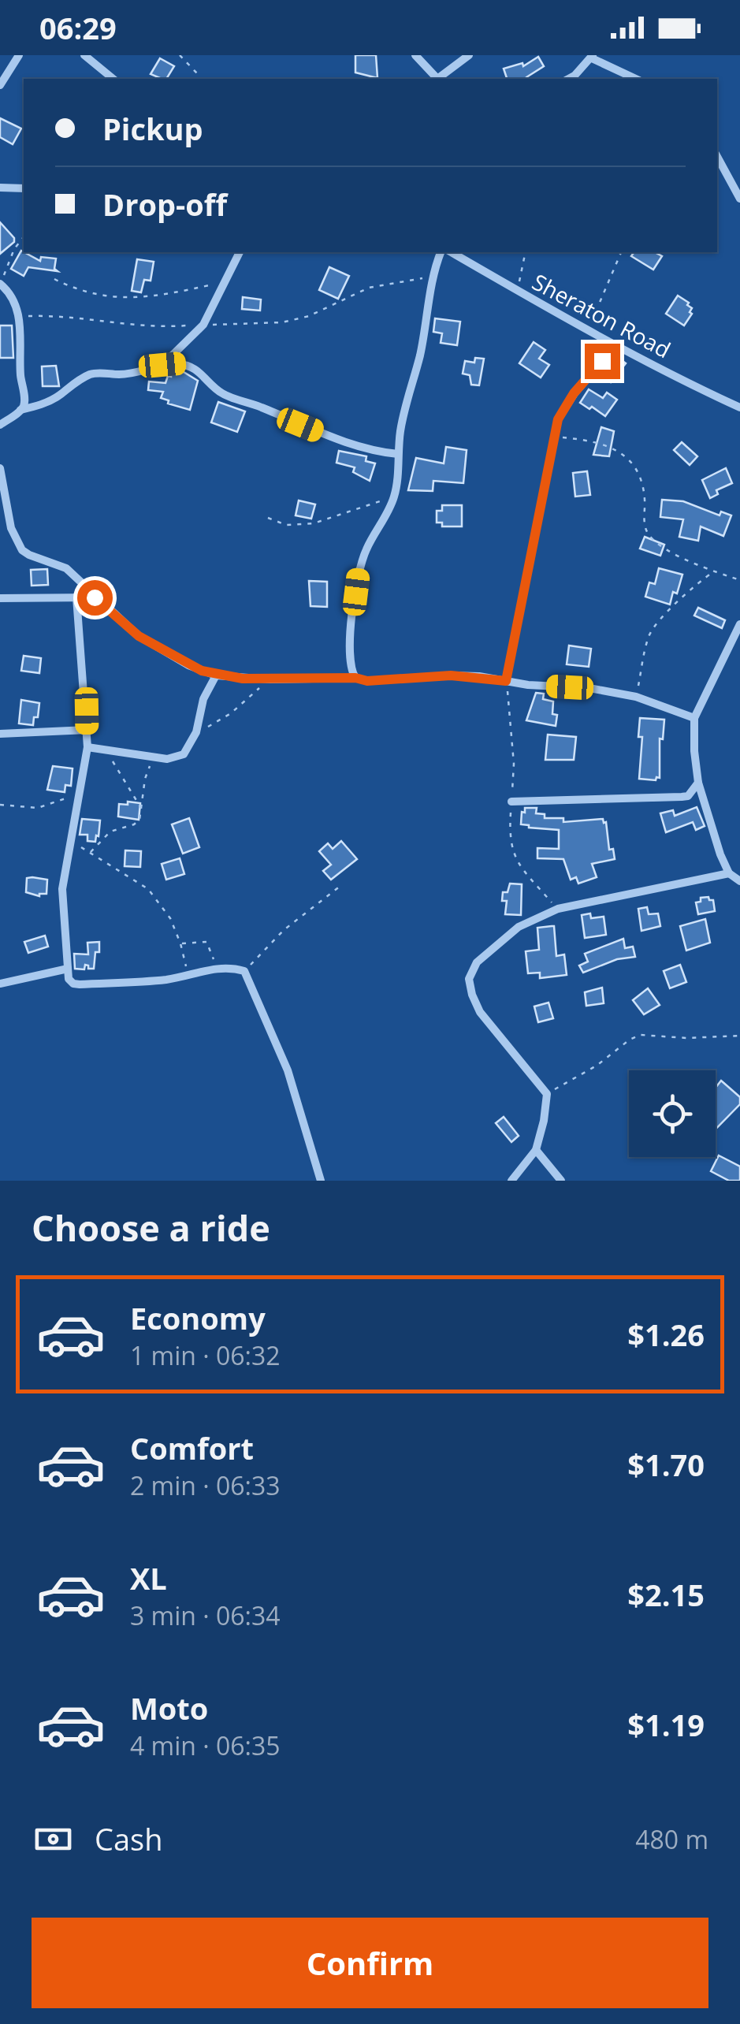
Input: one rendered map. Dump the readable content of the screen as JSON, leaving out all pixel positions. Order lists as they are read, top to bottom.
{
  "streets": {
    "street": ["Sheraton Road"]
  },
  "page": {
    "status": "06:29",
    "banner": ["Pickup", "Drop-off"],
    "heading": "Choose a ride",
    "list": [
      {
        "name": "Economy",
        "note": "1 min · 06:32",
        "value": "$1.26"
      },
      {
        "name": "Comfort",
        "note": "2 min · 06:33",
        "value": "$1.70"
      },
      {
        "name": "XL",
        "note": "3 min · 06:34",
        "value": "$2.15"
      },
      {
        "name": "Moto",
        "note": "4 min · 06:35",
        "value": "$1.19"
      }
    ],
    "pay": ["Cash", "480 m"],
    "buttons": "Confirm"
  }
}
